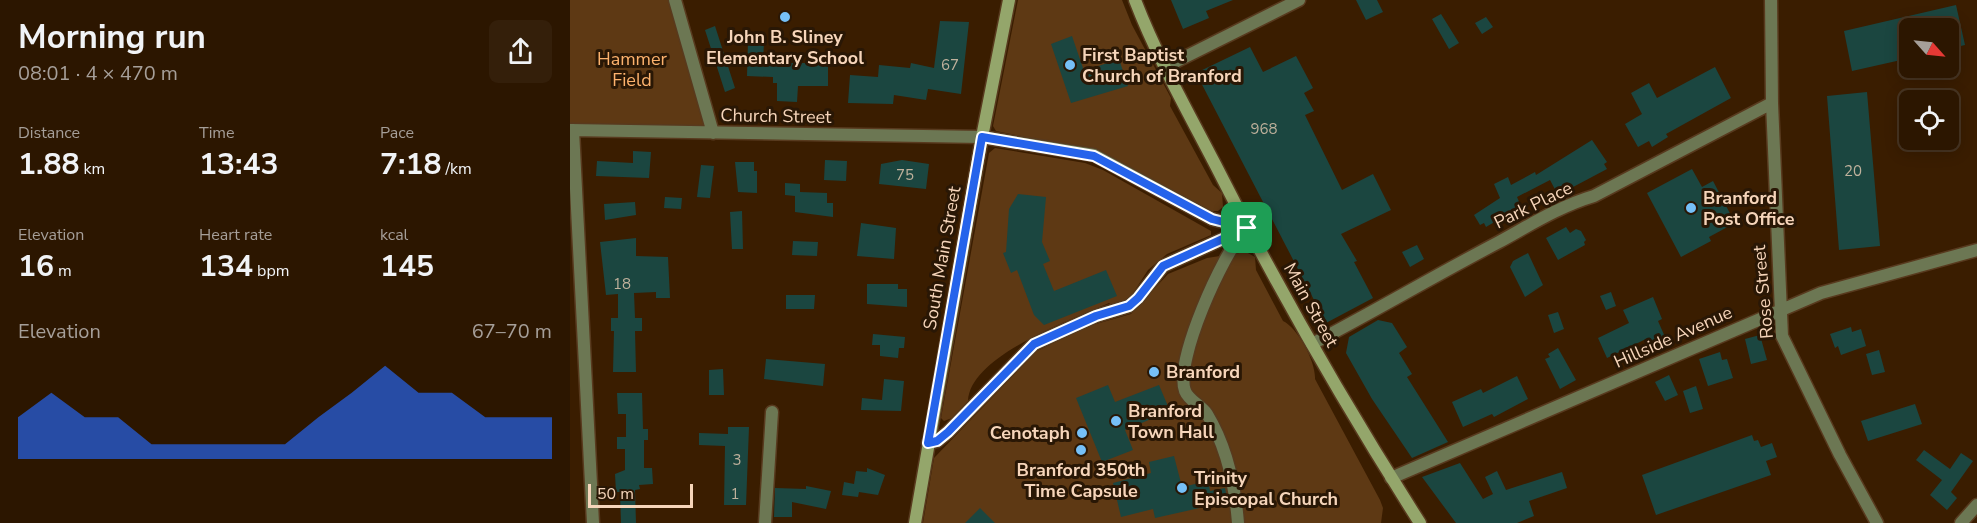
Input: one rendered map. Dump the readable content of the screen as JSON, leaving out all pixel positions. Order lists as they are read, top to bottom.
{
  "streets": {
    "street": [
      "Church Street",
      "Park Place",
      "South Main Street",
      "Rose Street",
      "Main Street",
      "Hillside Avenue"
    ]
  },
  "crossings": [
    ["Church Street", "South Main Street"],
    ["Church Street", "Main Street"],
    ["Park Place", "Rose Street"],
    ["Park Place", "Main Street"],
    ["Rose Street", "Hillside Avenue"],
    ["Main Street", "Hillside Avenue"]
  ],
  "parks": ["Hammer Field"],
  "places": [
    "John B. Sliney Elementary School",
    "First Baptist Church of Branford",
    "Branford Post Office",
    "Branford",
    "Branford Town Hall",
    "Cenotaph",
    "Branford 350th Time Capsule",
    "Trinity Episcopal Church"
  ],
  "house_numbers": [
    "67",
    "968",
    "20",
    "75",
    "18",
    "3",
    "1"
  ],
  "scale_bar": "50 m",
  "north": "bottom right",
  "page": {
    "heading": ["Morning run", "08:01 · 4 × 470 m"],
    "stats": [
      ["Distance", "1.88 km"],
      ["Time", "13:43"],
      ["Pace", "7:18 /km"],
      ["Elevation", "16 m"],
      ["Heart rate", "134 bpm"],
      ["kcal", "145"]
    ],
    "chart": ["Elevation", "67–70 m"],
    "scale": "50 m"
  }
}
